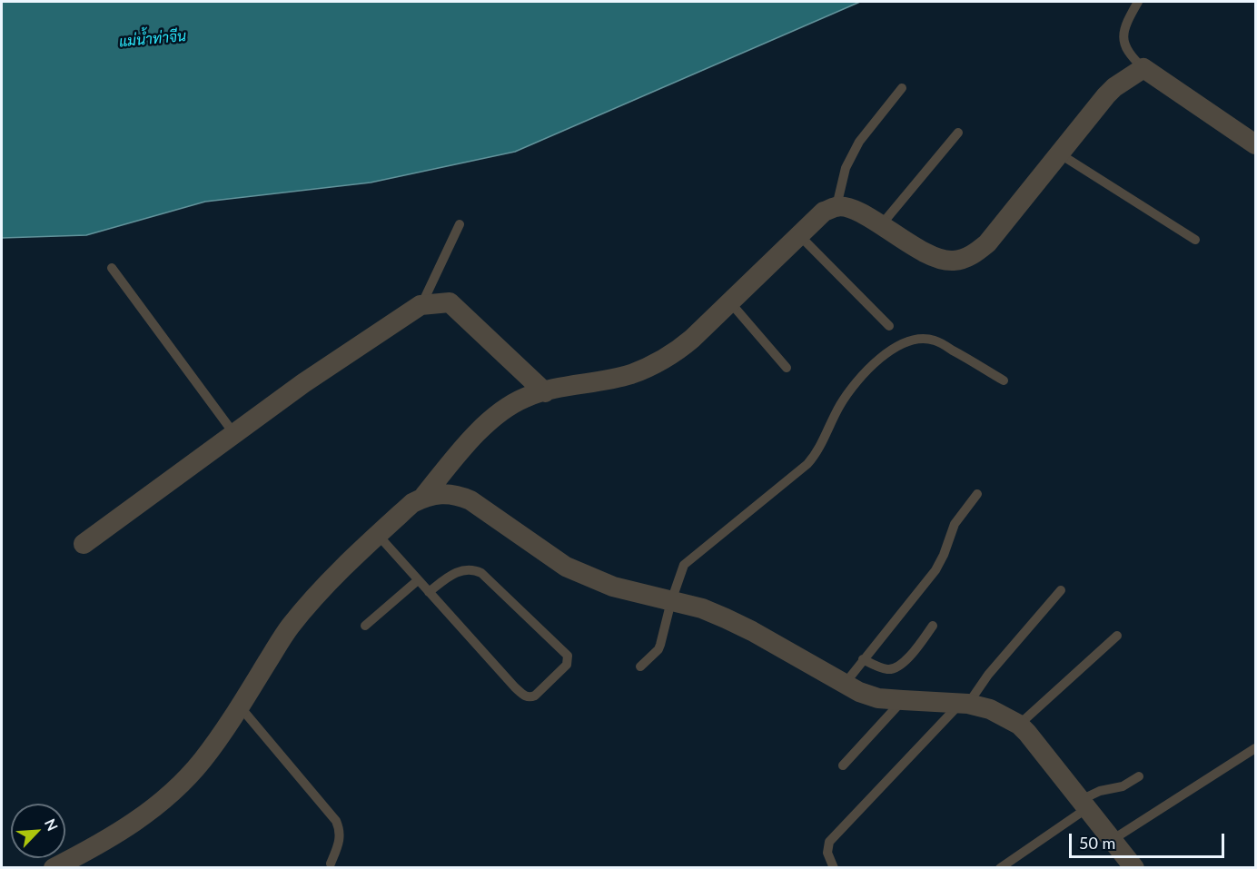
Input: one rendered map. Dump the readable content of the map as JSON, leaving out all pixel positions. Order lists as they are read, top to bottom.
{
  "water": ["แม่น้ำท่าจีน"],
  "scale_bar": "50 m",
  "north": "top right"
}
